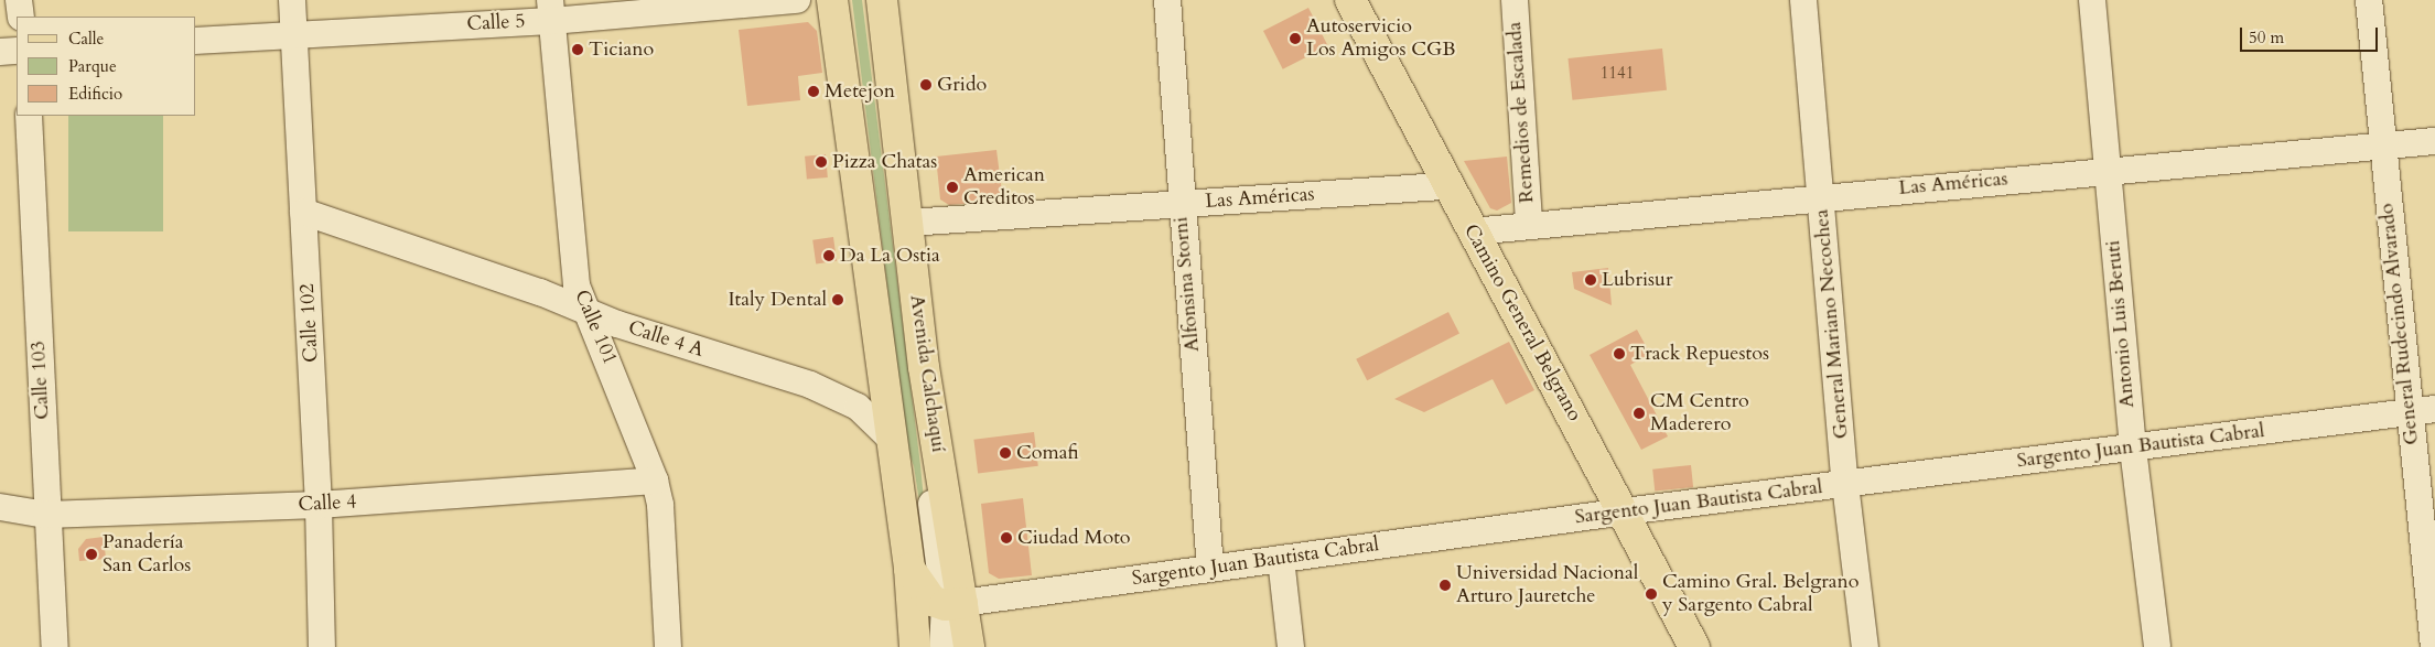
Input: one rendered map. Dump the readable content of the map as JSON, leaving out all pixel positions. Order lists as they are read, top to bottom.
{
  "streets": {
    "main road": ["Camino General Belgrano", "Avenida Calchaquí"],
    "street": [
      "Calle 5",
      "Remedios de Escalada",
      "Las Américas",
      "Alfonsina Storni",
      "Calle 102",
      "General Mariano Necochea",
      "Antonio Luis Beruti",
      "General Rudecindo Alvarado",
      "Calle 101",
      "Calle 4 A",
      "Calle 103",
      "Sargento Juan Bautista Cabral",
      "Calle 4"
    ]
  },
  "crossings": [
    ["Calle 5", "Calle 102"],
    ["Calle 5", "Calle 101"],
    ["Remedios de Escalada", "Las Américas"],
    ["Las Américas", "Alfonsina Storni"],
    ["Las Américas", "Camino General Belgrano"],
    ["Las Américas", "General Mariano Necochea"],
    ["Las Américas", "Antonio Luis Beruti"],
    ["Las Américas", "General Rudecindo Alvarado"],
    ["Las Américas", "Avenida Calchaquí"],
    ["Alfonsina Storni", "Sargento Juan Bautista Cabral"],
    ["Calle 102", "Calle 4 A"],
    ["Calle 102", "Calle 4"],
    ["Camino General Belgrano", "Sargento Juan Bautista Cabral"],
    ["General Mariano Necochea", "Sargento Juan Bautista Cabral"],
    ["Antonio Luis Beruti", "Sargento Juan Bautista Cabral"],
    ["General Rudecindo Alvarado", "Sargento Juan Bautista Cabral"],
    ["Calle 101", "Calle 4 A"],
    ["Calle 101", "Calle 4"],
    ["Avenida Calchaquí", "Sargento Juan Bautista Cabral"],
    ["Calle 103", "Calle 4"]
  ],
  "places": [
    "Autoservicio Los Amigos CGB",
    "Ticiano",
    "Grido",
    "Metejon",
    "Pizza Chatas",
    "American Creditos",
    "Da La Ostia",
    "Lubrisur",
    "Italy Dental",
    "Track Repuestos",
    "CM Centro Maderero",
    "Comafi",
    "Ciudad Moto",
    "Panadería San Carlos",
    "Universidad Nacional Arturo Jauretche",
    "Camino Gral. Belgrano y Sargento Cabral"
  ],
  "house_numbers": ["1141"],
  "legend": ["Calle", "Parque", "Edificio"],
  "scale_bar": "50 m"
}
